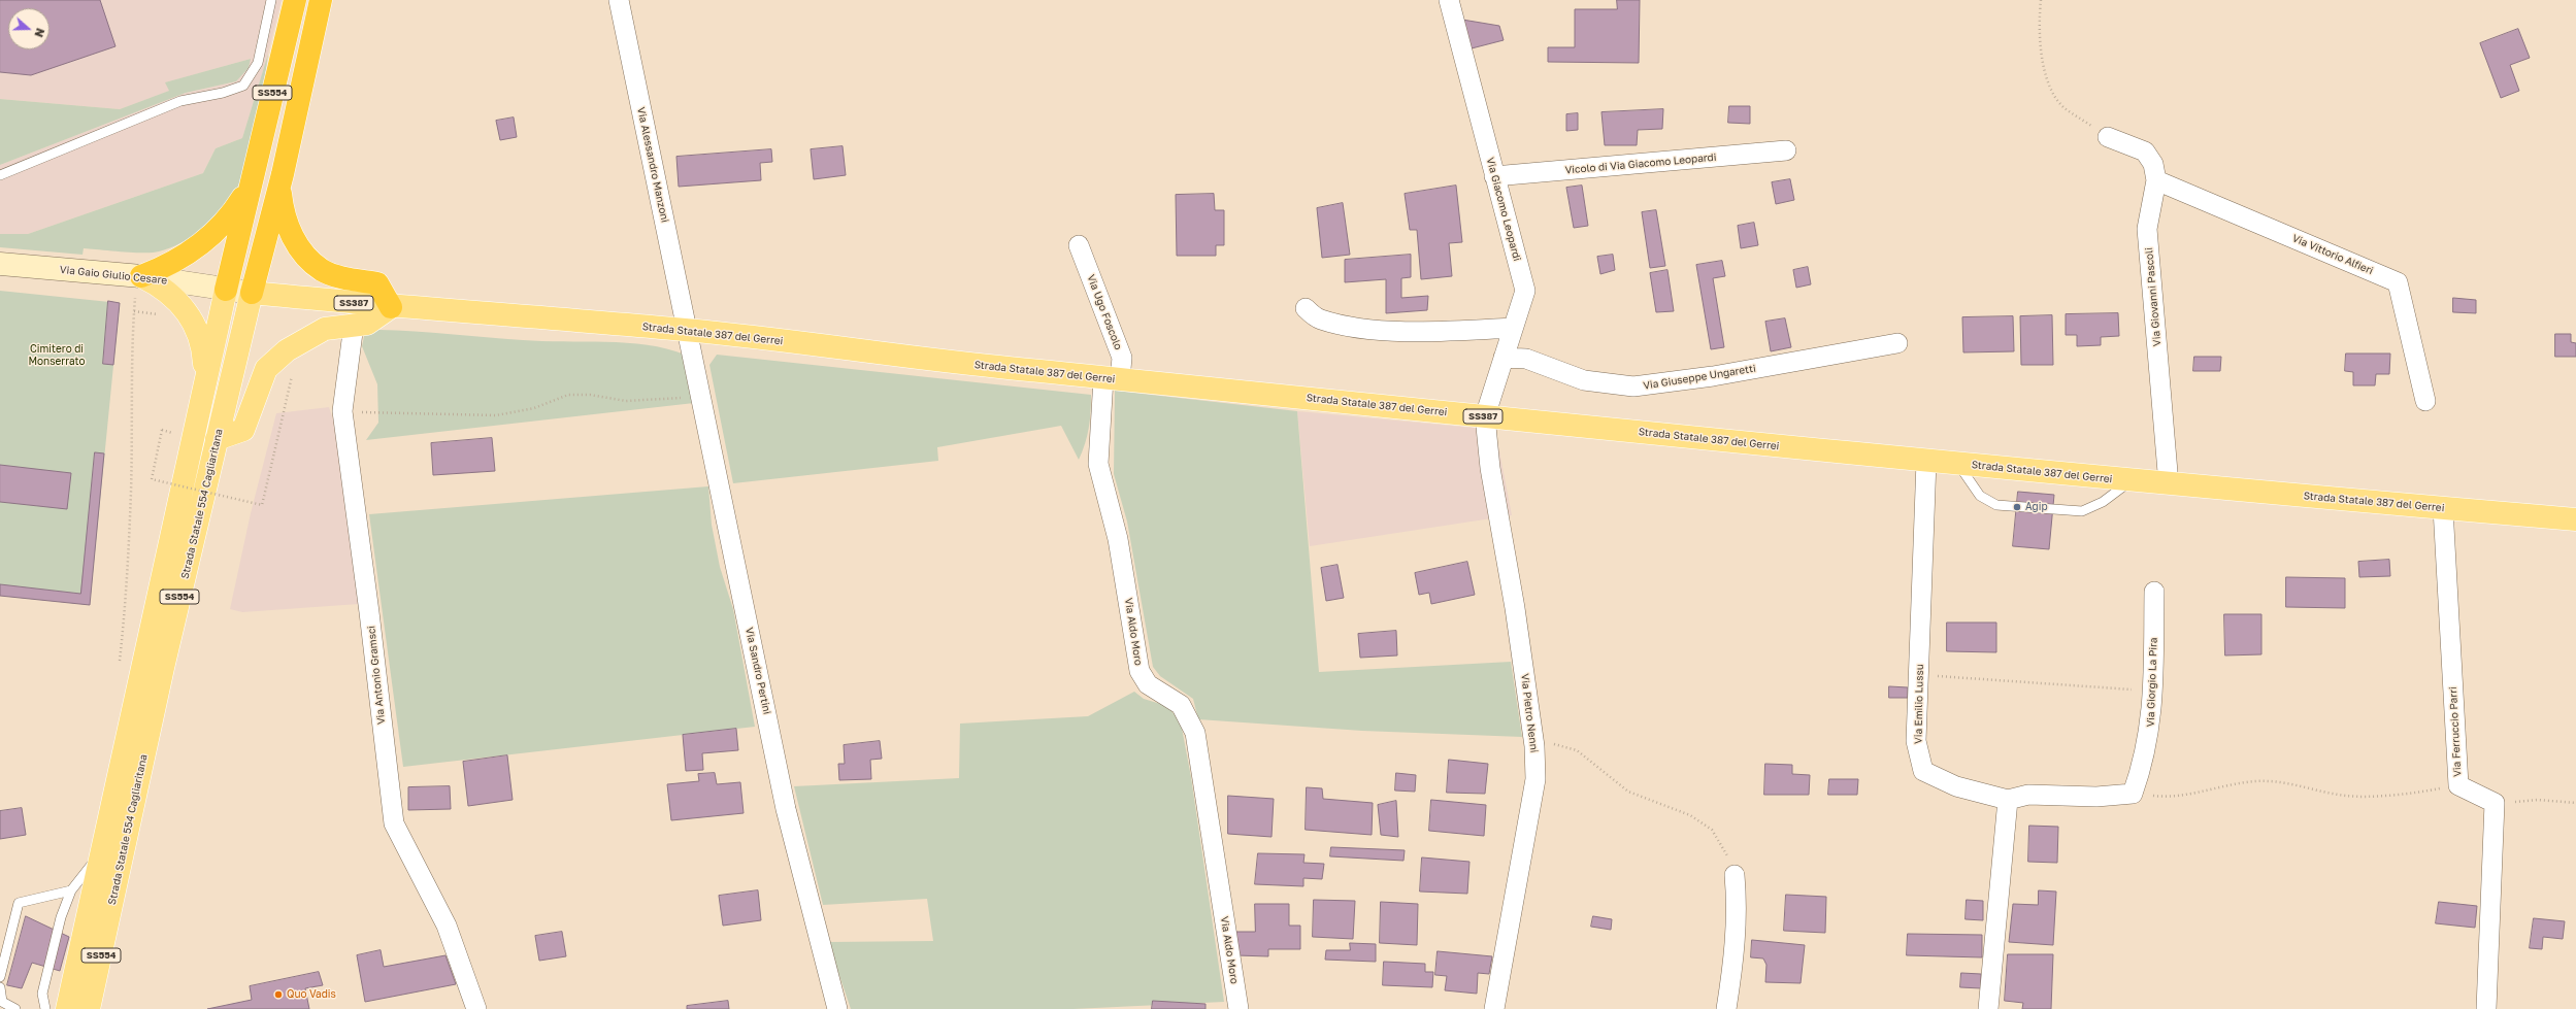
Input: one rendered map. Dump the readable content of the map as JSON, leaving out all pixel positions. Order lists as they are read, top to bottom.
{
  "streets": {
    "highway": ["SS554", "Strada Statale 554 Cagliaritana"],
    "main road": ["Via Gaio Giulio Cesare", "SS387", "Strada Statale 387 del Gerrei"],
    "street": [
      "Vicolo di Via Giacomo Leopardi",
      "Via Alessandro Manzoni",
      "Via Giacomo Leopardi",
      "Via Vittorio Alfieri",
      "Via Giovanni Pascoli",
      "Via Ugo Foscolo",
      "Via Giuseppe Ungaretti",
      "Via Aldo Moro",
      "Via Sandro Pertini",
      "Via Antonio Gramsci",
      "Via Giorgio La Pira",
      "Via Emilio Lussu",
      "Via Pietro Nenni",
      "Via Ferruccio Parri"
    ]
  },
  "crossings": [
    ["Vicolo di Via Giacomo Leopardi", "Via Giacomo Leopardi"],
    ["Via Alessandro Manzoni", "Strada Statale 387 del Gerrei"],
    ["Via Alessandro Manzoni", "Via Sandro Pertini"],
    ["Via Giacomo Leopardi", "Strada Statale 387 del Gerrei"],
    ["Via Giacomo Leopardi", "Via Giuseppe Ungaretti"],
    ["Via Giacomo Leopardi", "Via Pietro Nenni"],
    ["Via Vittorio Alfieri", "Via Giovanni Pascoli"],
    ["Via Gaio Giulio Cesare", "Strada Statale 387 del Gerrei"],
    ["Via Gaio Giulio Cesare", "Strada Statale 554 Cagliaritana"],
    ["Via Giovanni Pascoli", "Strada Statale 387 del Gerrei"],
    ["Via Ugo Foscolo", "Strada Statale 387 del Gerrei"],
    ["Via Ugo Foscolo", "Via Aldo Moro"],
    ["Strada Statale 387 del Gerrei", "Strada Statale 554 Cagliaritana"],
    ["Strada Statale 387 del Gerrei", "Via Aldo Moro"],
    ["Strada Statale 387 del Gerrei", "Via Sandro Pertini"],
    ["Strada Statale 387 del Gerrei", "Via Emilio Lussu"],
    ["Strada Statale 387 del Gerrei", "Via Pietro Nenni"],
    ["Strada Statale 387 del Gerrei", "Via Ferruccio Parri"]
  ],
  "parks": ["Cimitero di Monserrato"],
  "places": ["Agip", "Quo Vadis"],
  "north": "right"
}
